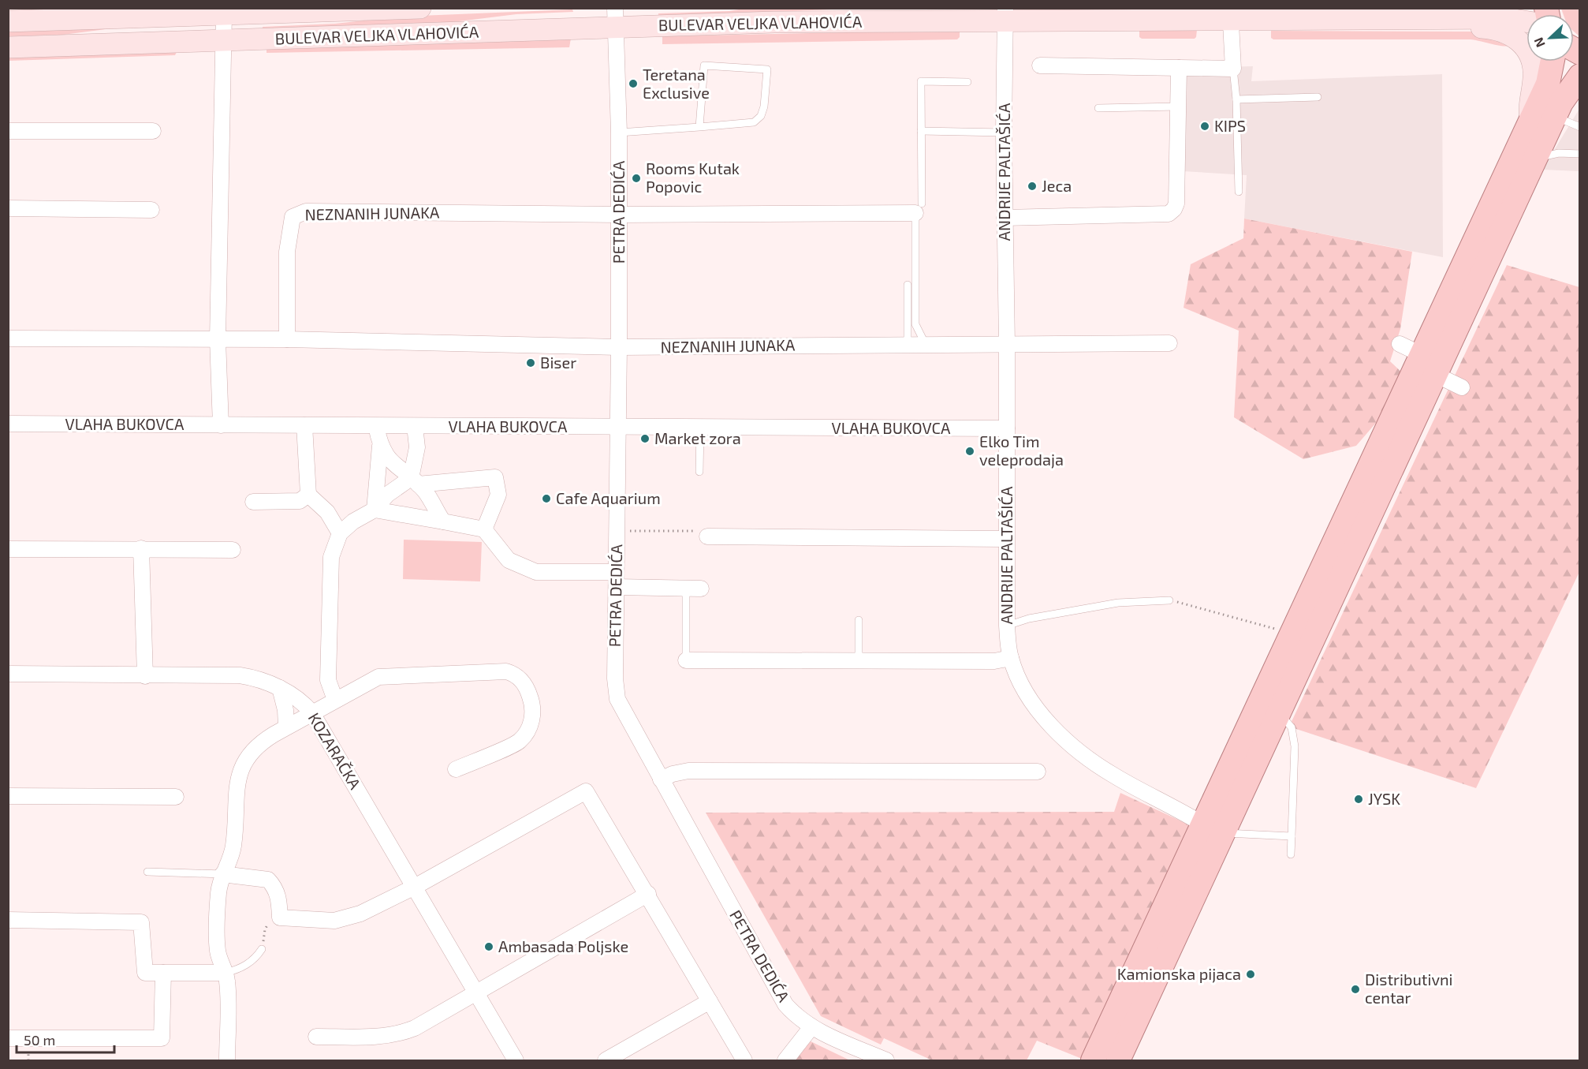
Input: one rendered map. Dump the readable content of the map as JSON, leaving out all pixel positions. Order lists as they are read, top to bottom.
{
  "streets": {
    "main road": ["BULEVAR VELJKA VLAHOVIĆA"],
    "street": [
      "ANDRIJE PALTAŠIĆA",
      "PETRA DEDIĆA",
      "NEZNANIH JUNAKA",
      "VLAHA BUKOVCA",
      "KOZARAČKA"
    ]
  },
  "crossings": [
    ["BULEVAR VELJKA VLAHOVIĆA", "ANDRIJE PALTAŠIĆA"],
    ["BULEVAR VELJKA VLAHOVIĆA", "PETRA DEDIĆA"],
    ["ANDRIJE PALTAŠIĆA", "NEZNANIH JUNAKA"],
    ["ANDRIJE PALTAŠIĆA", "VLAHA BUKOVCA"],
    ["PETRA DEDIĆA", "NEZNANIH JUNAKA"],
    ["PETRA DEDIĆA", "VLAHA BUKOVCA"]
  ],
  "places": [
    "Teretana Exclusive",
    "KIPS",
    "Rooms Kutak Popovic",
    "Jeca",
    "Biser",
    "Market zora",
    "Elko Tim veleprodaja",
    "Cafe Aquarium",
    "JYSK",
    "Ambasada Poljske",
    "Kamionska pijaca",
    "Distributivni centar"
  ],
  "scale_bar": "50 m",
  "north": "bottom left"
}
